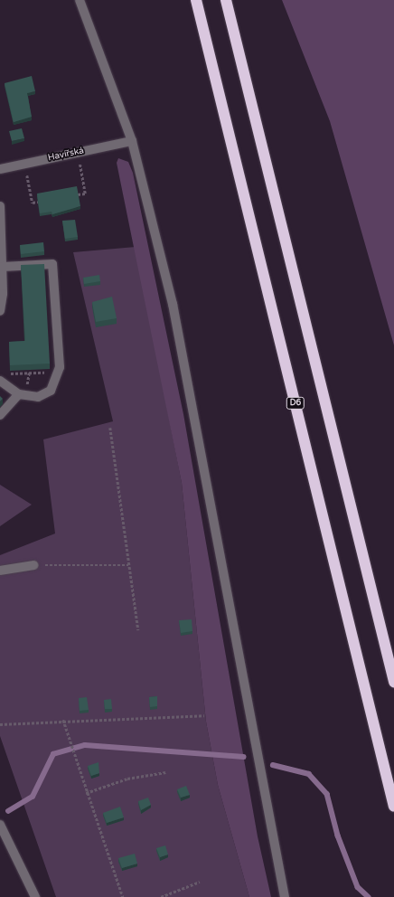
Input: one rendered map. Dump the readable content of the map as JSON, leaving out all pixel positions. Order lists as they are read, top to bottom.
{
  "streets": {
    "highway": ["D6"],
    "street": ["Havířská"]
  }
}
